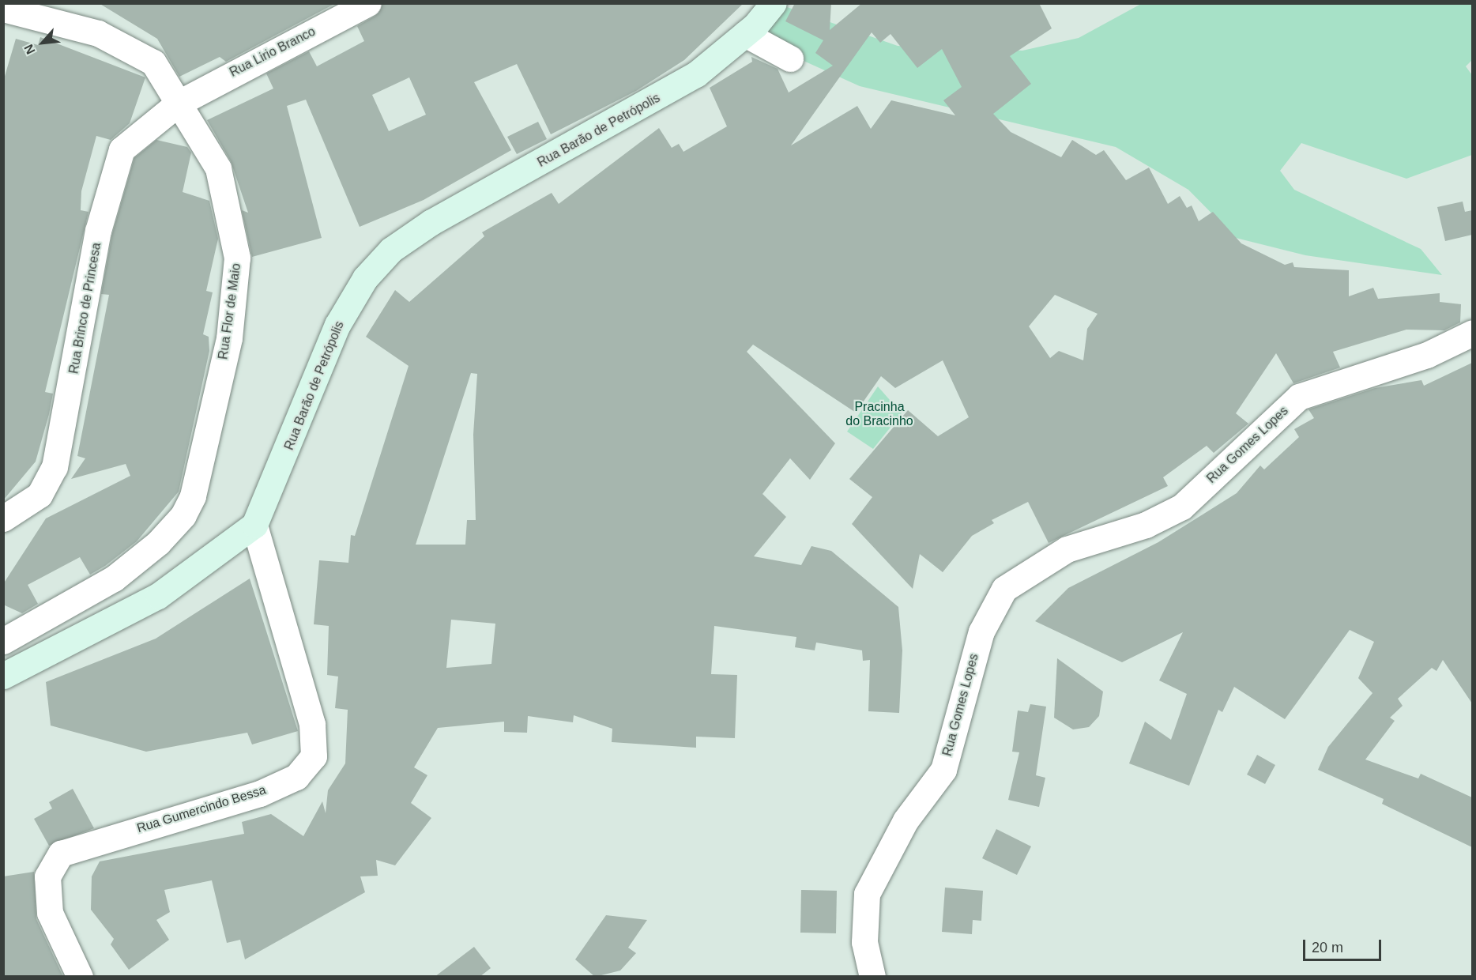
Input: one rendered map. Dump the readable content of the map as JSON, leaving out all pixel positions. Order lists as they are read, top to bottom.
{
  "streets": {
    "street": [
      "Rua Lirio Branco",
      "Rua Barão de Petrópolis",
      "Rua Brinco de Princesa",
      "Rua Flor de Maio",
      "Rua Gomes Lopes",
      "Rua Gumercindo Bessa"
    ]
  },
  "crossings": [
    ["Rua Lirio Branco", "Rua Brinco de Princesa"],
    ["Rua Lirio Branco", "Rua Flor de Maio"],
    ["Rua Barão de Petrópolis", "Rua Gumercindo Bessa"],
    ["Rua Brinco de Princesa", "Rua Flor de Maio"]
  ],
  "parks": ["Pracinha do Bracinho"],
  "scale_bar": "20 m",
  "north": "bottom left"
}
